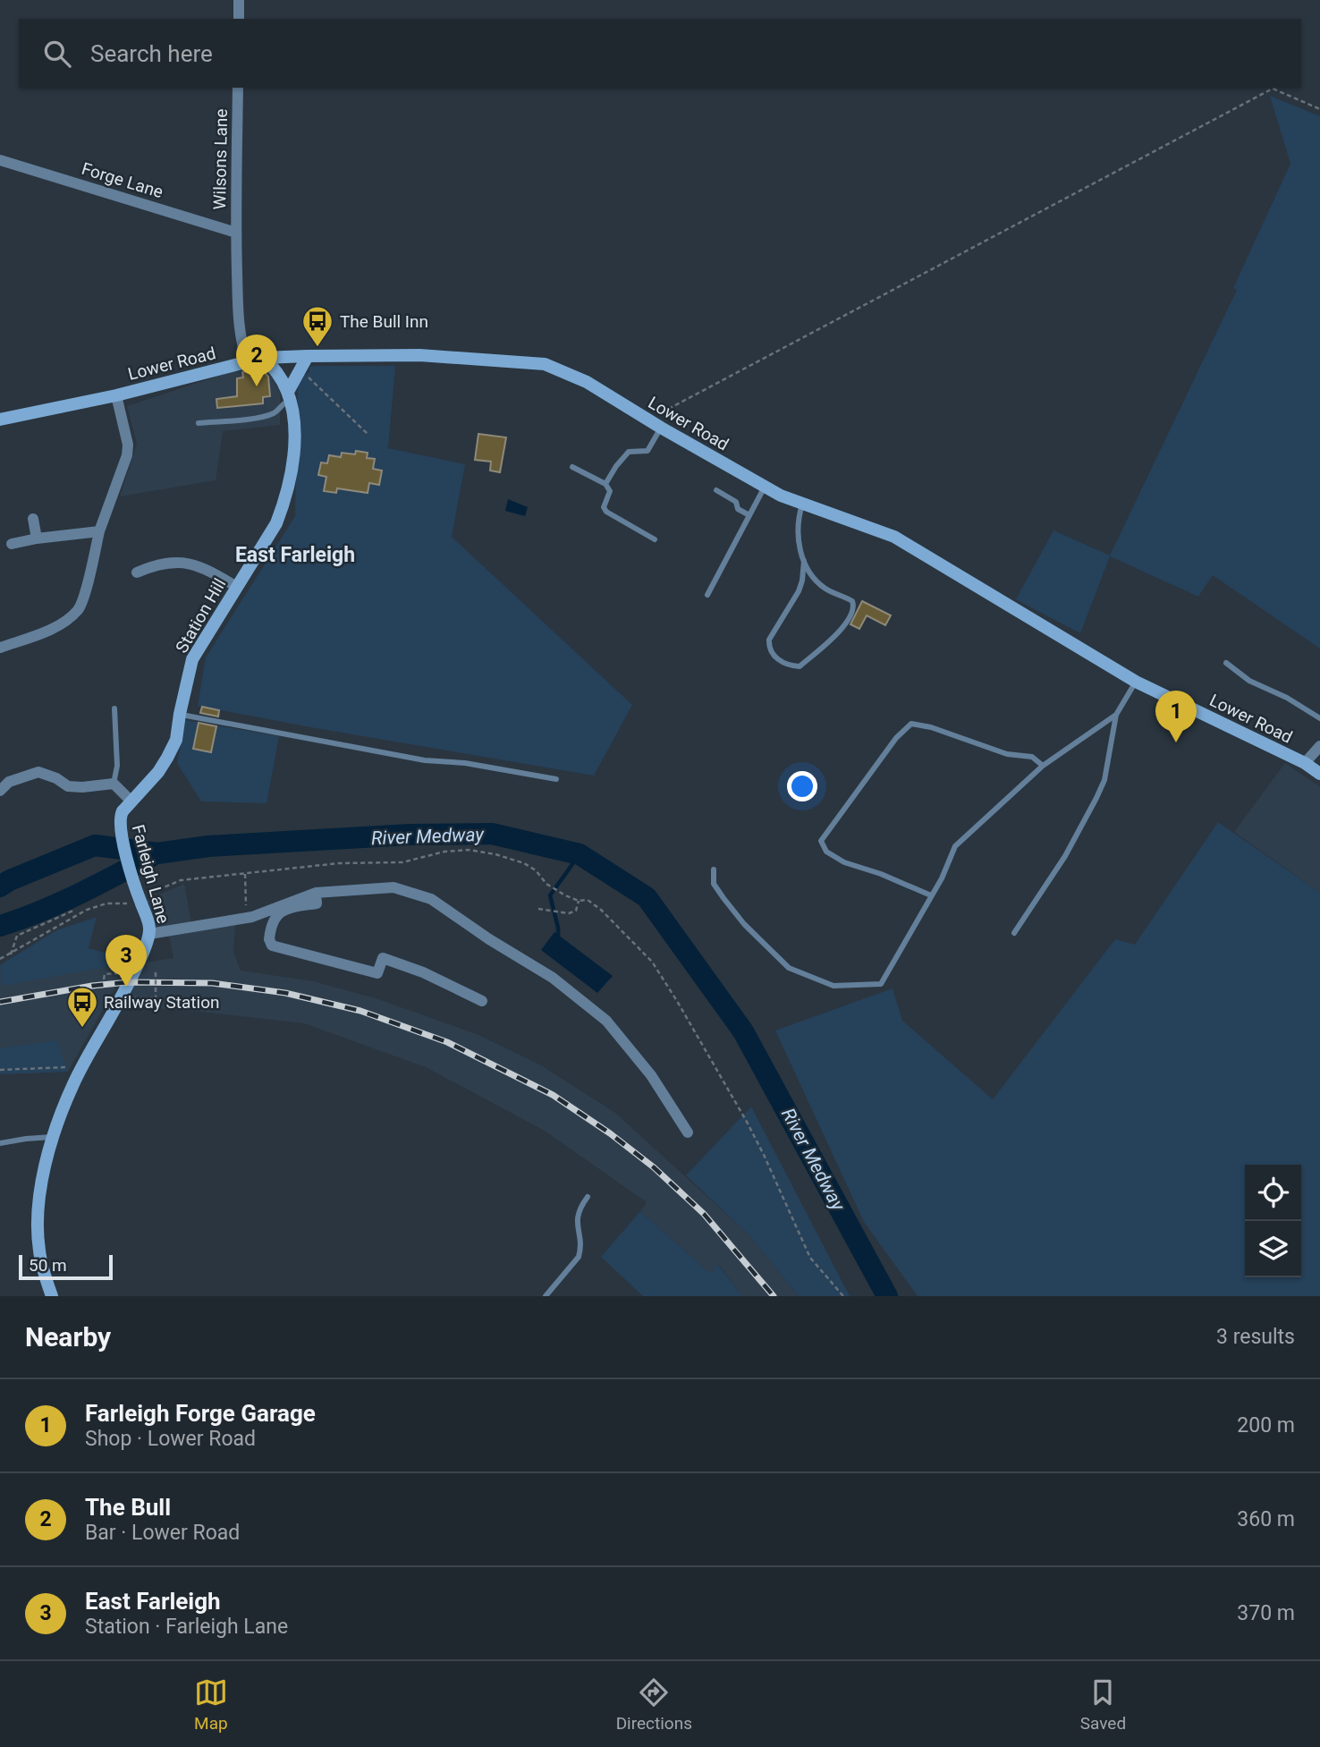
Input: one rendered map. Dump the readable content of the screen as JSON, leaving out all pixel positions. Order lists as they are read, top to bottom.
{
  "streets": {
    "main road": ["Lower Road", "Station Hill", "Farleigh Lane"],
    "street": ["Wilsons Lane", "Forge Lane"]
  },
  "crossings": [
    ["Wilsons Lane", "Forge Lane"],
    ["Wilsons Lane", "Lower Road"],
    ["Lower Road", "Station Hill"],
    ["Station Hill", "Farleigh Lane"]
  ],
  "districts": ["East Farleigh"],
  "water": ["River Medway"],
  "places": {
    "bus stop": ["The Bull Inn", "Railway Station"]
  },
  "scale_bar": "50 m",
  "page": {
    "search": "Search here",
    "pins": ["2", "1", "3"],
    "scale": "50 m",
    "heading": ["Nearby", "3 results"],
    "list": [
      {
        "mark": "1",
        "name": "Farleigh Forge Garage",
        "note": "Shop · Lower Road",
        "value": "200 m"
      },
      {
        "mark": "2",
        "name": "The Bull",
        "note": "Bar · Lower Road",
        "value": "360 m"
      },
      {
        "mark": "3",
        "name": "East Farleigh",
        "note": "Station · Farleigh Lane",
        "value": "370 m"
      }
    ],
    "nav": ["Map", "Directions", "Saved"]
  }
}
